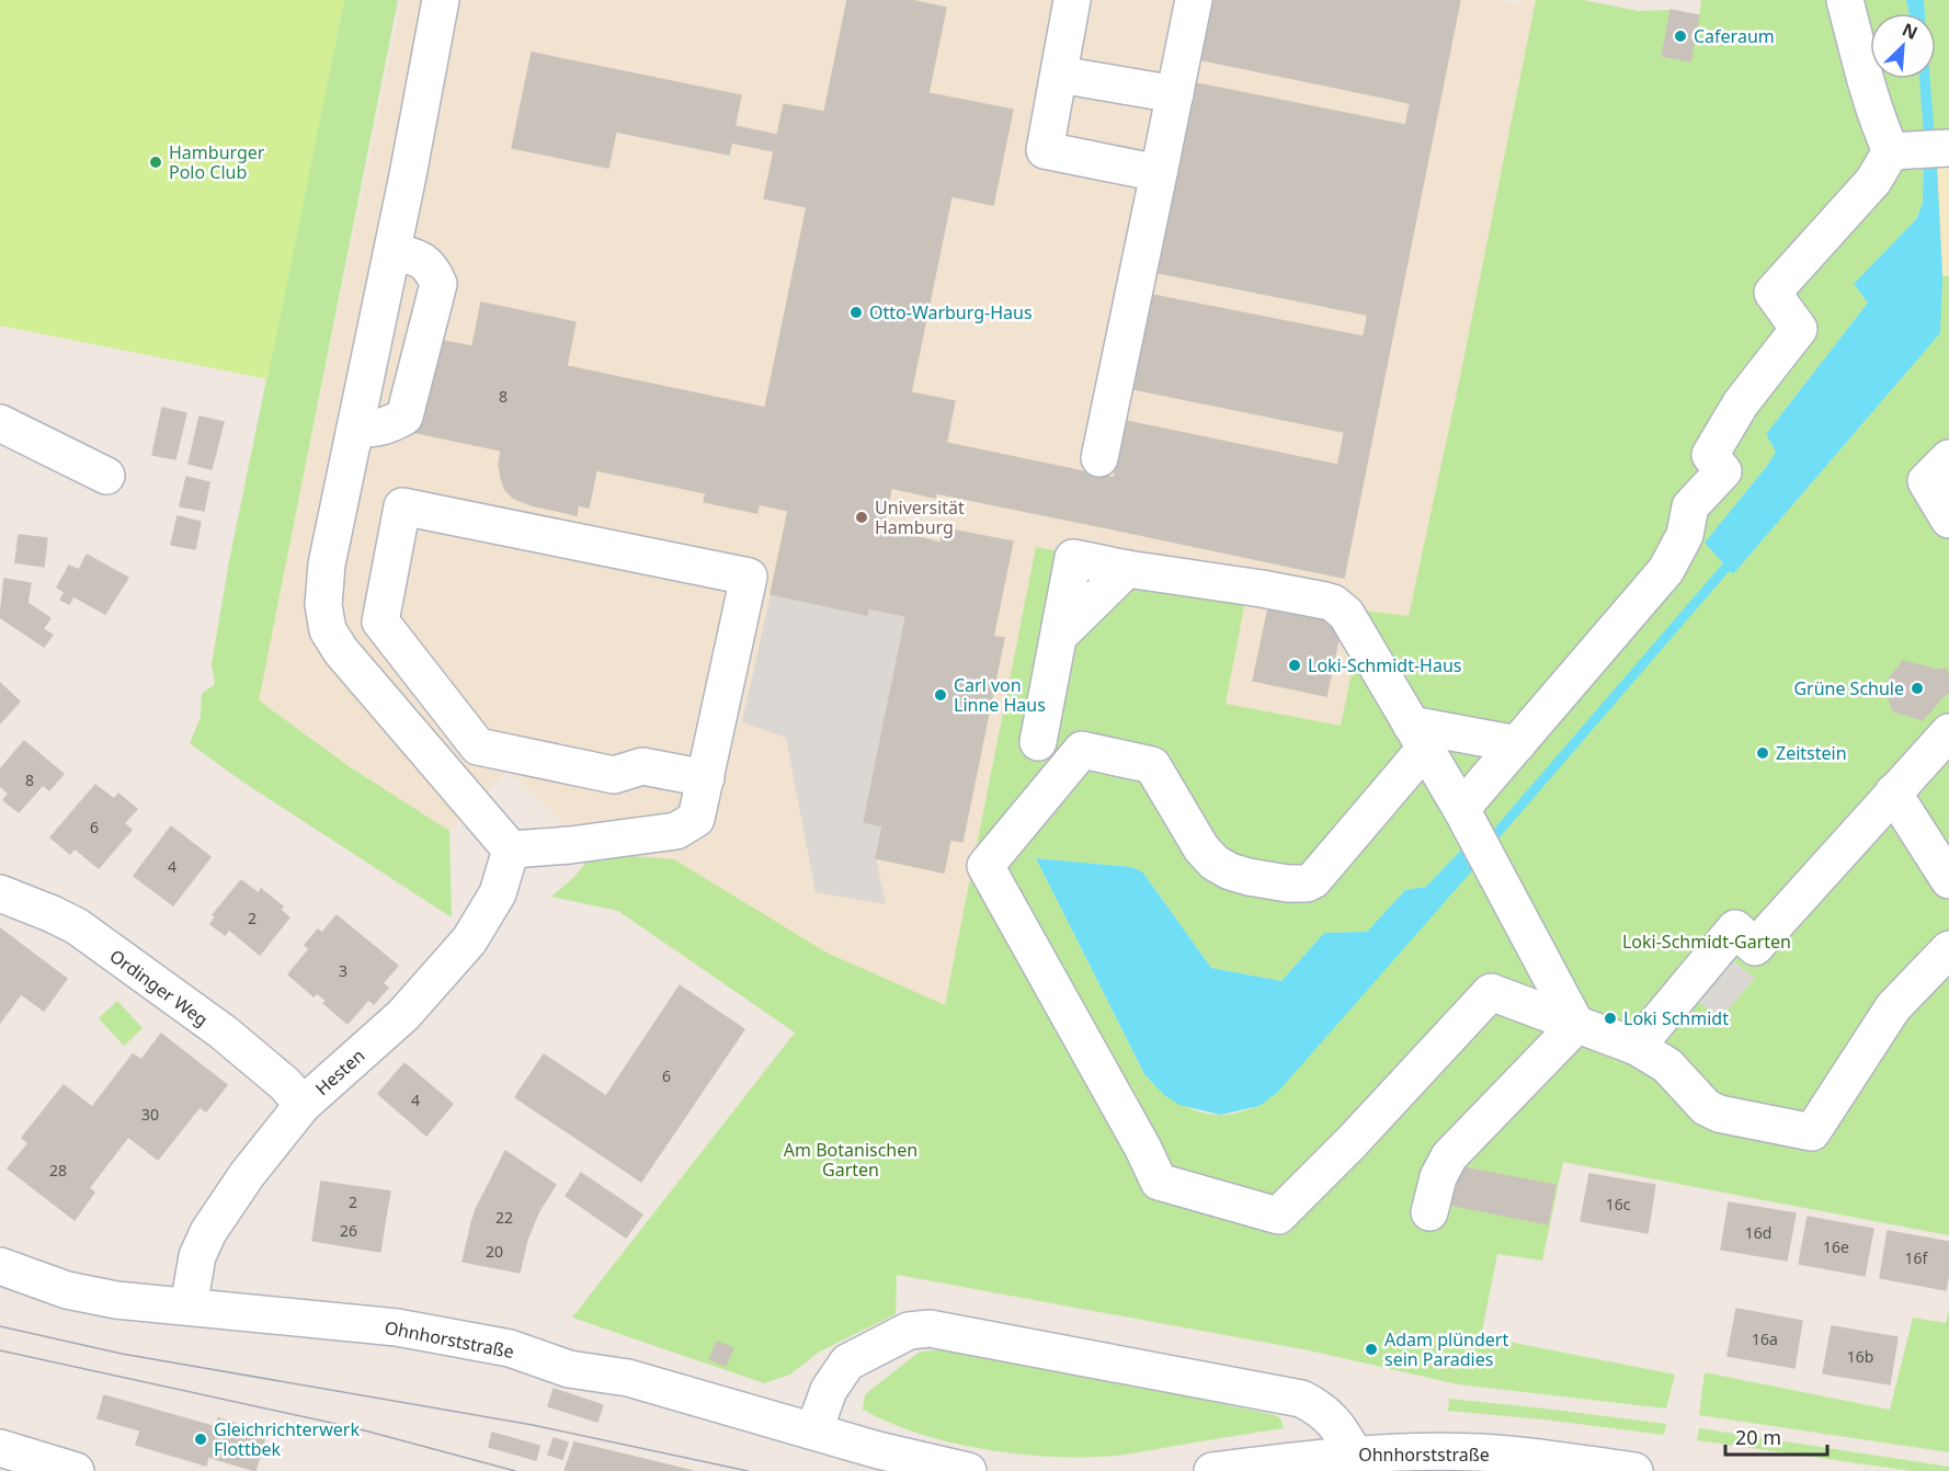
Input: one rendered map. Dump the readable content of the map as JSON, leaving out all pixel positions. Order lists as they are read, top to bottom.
{
  "streets": {
    "street": ["Ordinger Weg", "Hesten", "Ohnhorststraße"]
  },
  "crossings": [
    ["Ordinger Weg", "Hesten"],
    ["Hesten", "Ohnhorststraße"]
  ],
  "parks": ["Loki-Schmidt-Garten", "Am Botanischen Garten"],
  "places": [
    "Caferaum",
    "Hamburger Polo Club",
    "Otto-Warburg-Haus",
    "Universität Hamburg",
    "Loki-Schmidt-Haus",
    "Grüne Schule",
    "Carl von Linne Haus",
    "Zeitstein",
    "Loki Schmidt",
    "Adam plündert sein Paradies",
    "Gleichrichterwerk Flottbek"
  ],
  "house_numbers": [
    "8",
    "8",
    "6",
    "4",
    "2",
    "3",
    "6",
    "4",
    "30",
    "28",
    "2",
    "16c",
    "22",
    "26",
    "16d",
    "16e",
    "20",
    "16f",
    "16a",
    "16b"
  ],
  "scale_bar": "20 m",
  "north": "top right"
}
